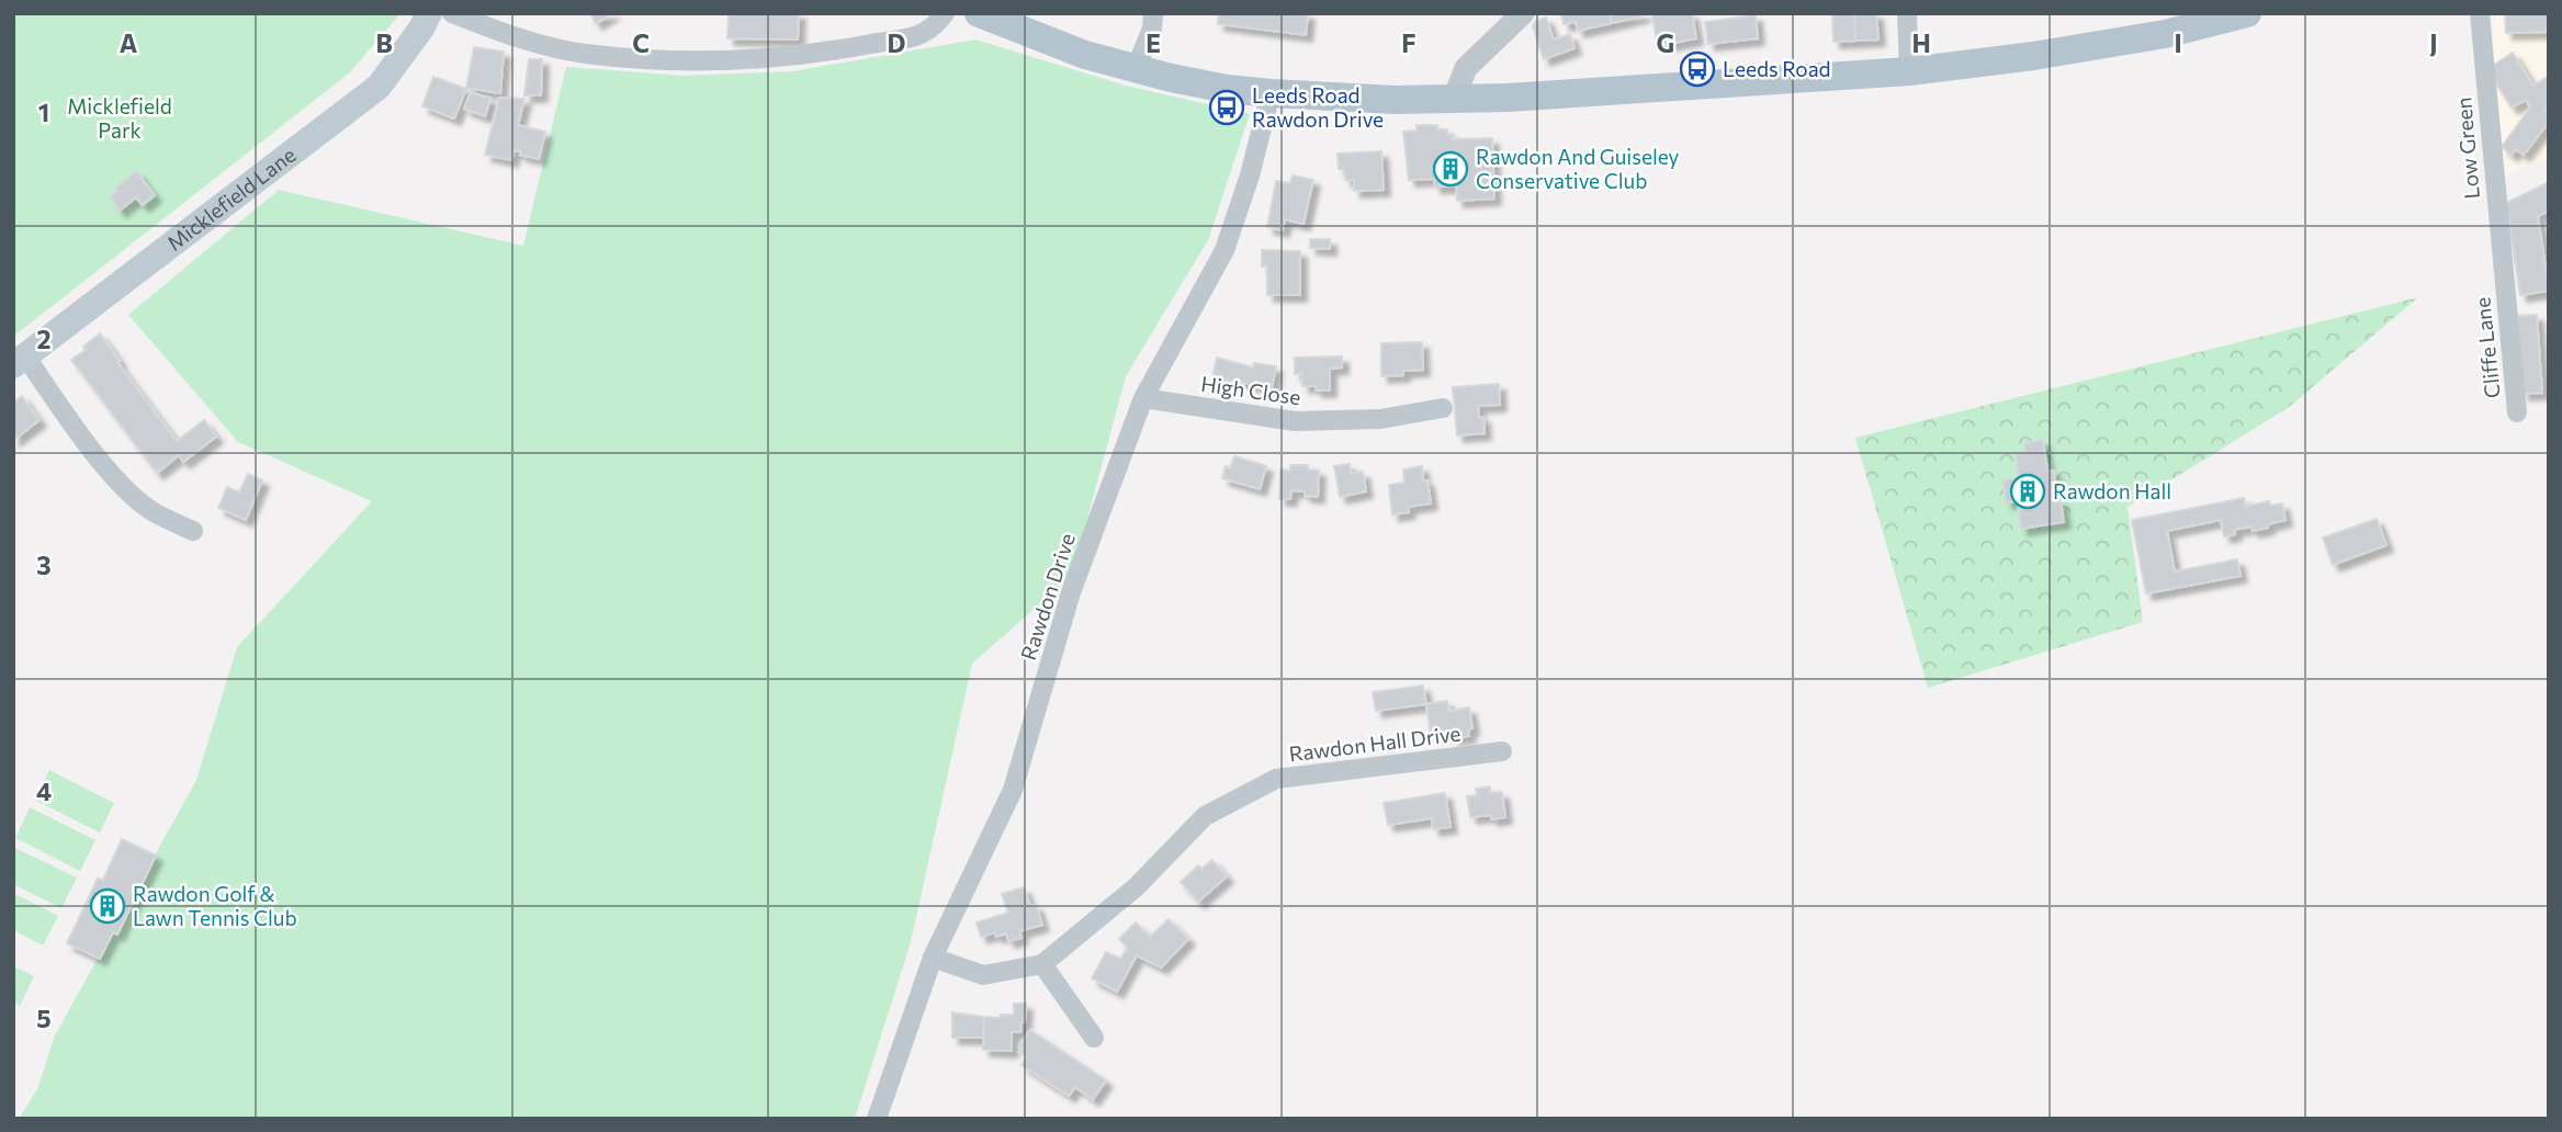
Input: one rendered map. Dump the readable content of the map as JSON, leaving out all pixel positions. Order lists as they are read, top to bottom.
{
  "streets": {
    "main road": ["Micklefield Lane"],
    "street": [
      "Low Green",
      "Cliffe Lane",
      "High Close",
      "Rawdon Drive",
      "Rawdon Hall Drive"
    ]
  },
  "crossings": [
    ["Low Green", "Cliffe Lane"],
    ["High Close", "Rawdon Drive"],
    ["Rawdon Drive", "Rawdon Hall Drive"]
  ],
  "parks": ["Micklefield Park"],
  "places": {
    "bus stop": ["Leeds Road", "Leeds Road Rawdon Drive"],
    "building": ["Rawdon And Guiseley Conservative Club", "Rawdon Hall", "Rawdon Golf & Lawn Tennis Club"]
  },
  "grid": {
    "columns": [
      "A",
      "B",
      "C",
      "D",
      "E",
      "F",
      "G",
      "H",
      "I",
      "J"
    ],
    "rows": [
      "1",
      "2",
      "3",
      "4",
      "5"
    ]
  }
}
